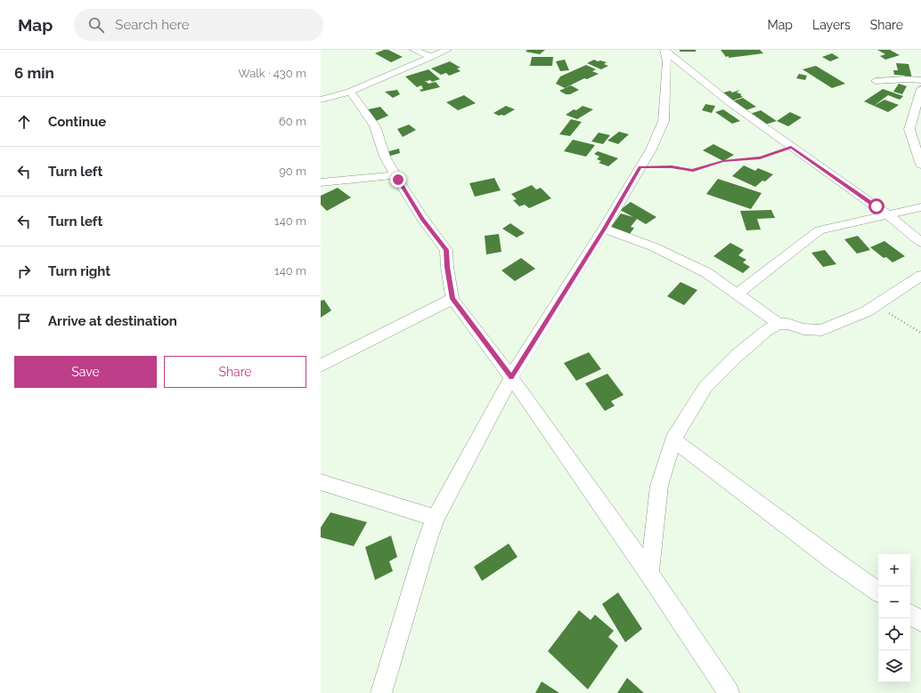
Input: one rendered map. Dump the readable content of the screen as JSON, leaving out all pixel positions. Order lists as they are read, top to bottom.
{
  "page": {
    "header": "Map",
    "search": "Search here",
    "nav": ["Map", "Layers", "Share"],
    "heading": ["6 min", "Walk · 430 m"],
    "list": [
      ["Continue", "60 m"],
      ["Turn left", "90 m"],
      ["Turn left", "140 m"],
      ["Turn right", "140 m"],
      "Arrive at destination"
    ],
    "buttons": ["Save", "Share"],
    "map_buttons": ["+", "−"]
  }
}
